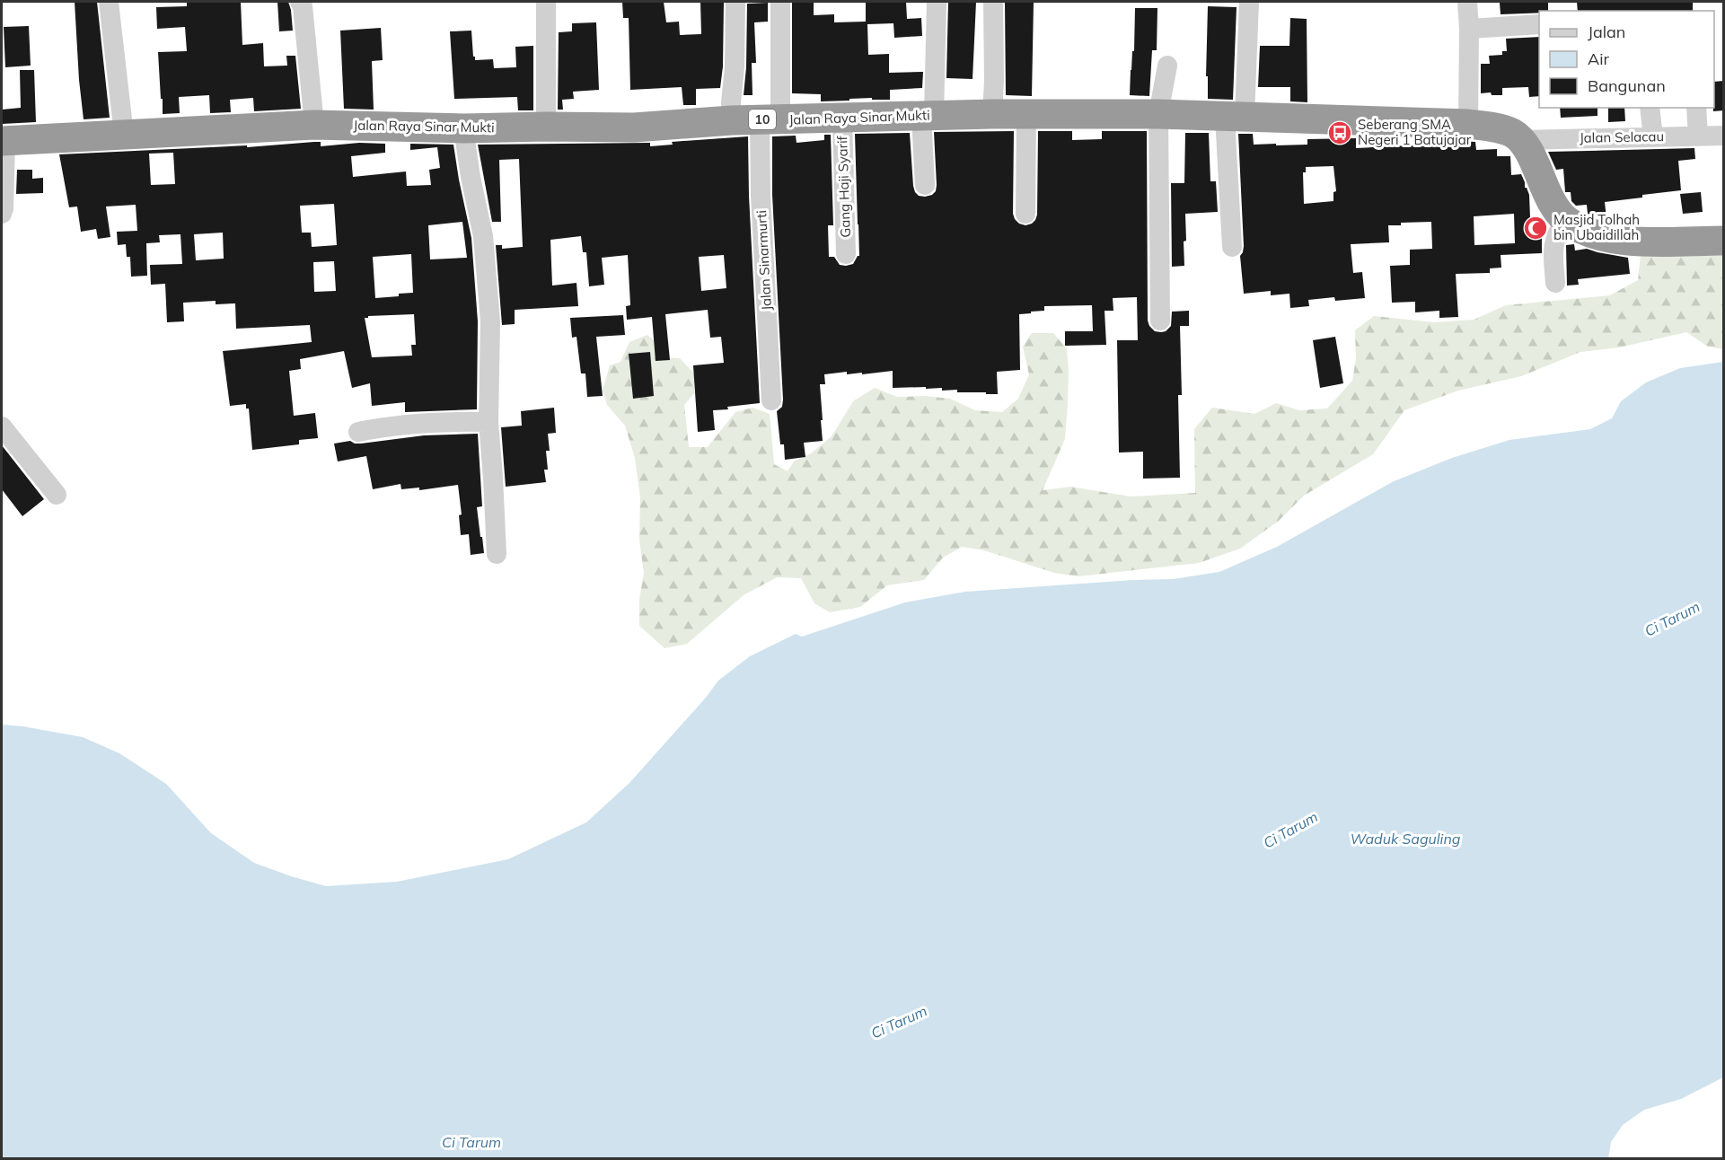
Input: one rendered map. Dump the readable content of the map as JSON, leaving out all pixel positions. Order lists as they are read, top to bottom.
{
  "streets": {
    "highway": ["Jalan Raya Sinar Mukti", "10"],
    "street": ["Jalan Selacau", "Gang Haji Syarif", "Jalan Sinarmurti"]
  },
  "crossings": [
    ["Jalan Raya Sinar Mukti", "Jalan Selacau"],
    ["Jalan Raya Sinar Mukti", "Gang Haji Syarif"],
    ["Jalan Raya Sinar Mukti", "Jalan Sinarmurti"]
  ],
  "water": ["Ci Tarum", "Waduk Saguling"],
  "places": {
    "bus stop": ["Seberang SMA Negeri 1 Batujajar"],
    "mosque": ["Masjid Tolhah bin Ubaidillah"]
  },
  "legend": ["Jalan", "Air", "Bangunan"]
}
